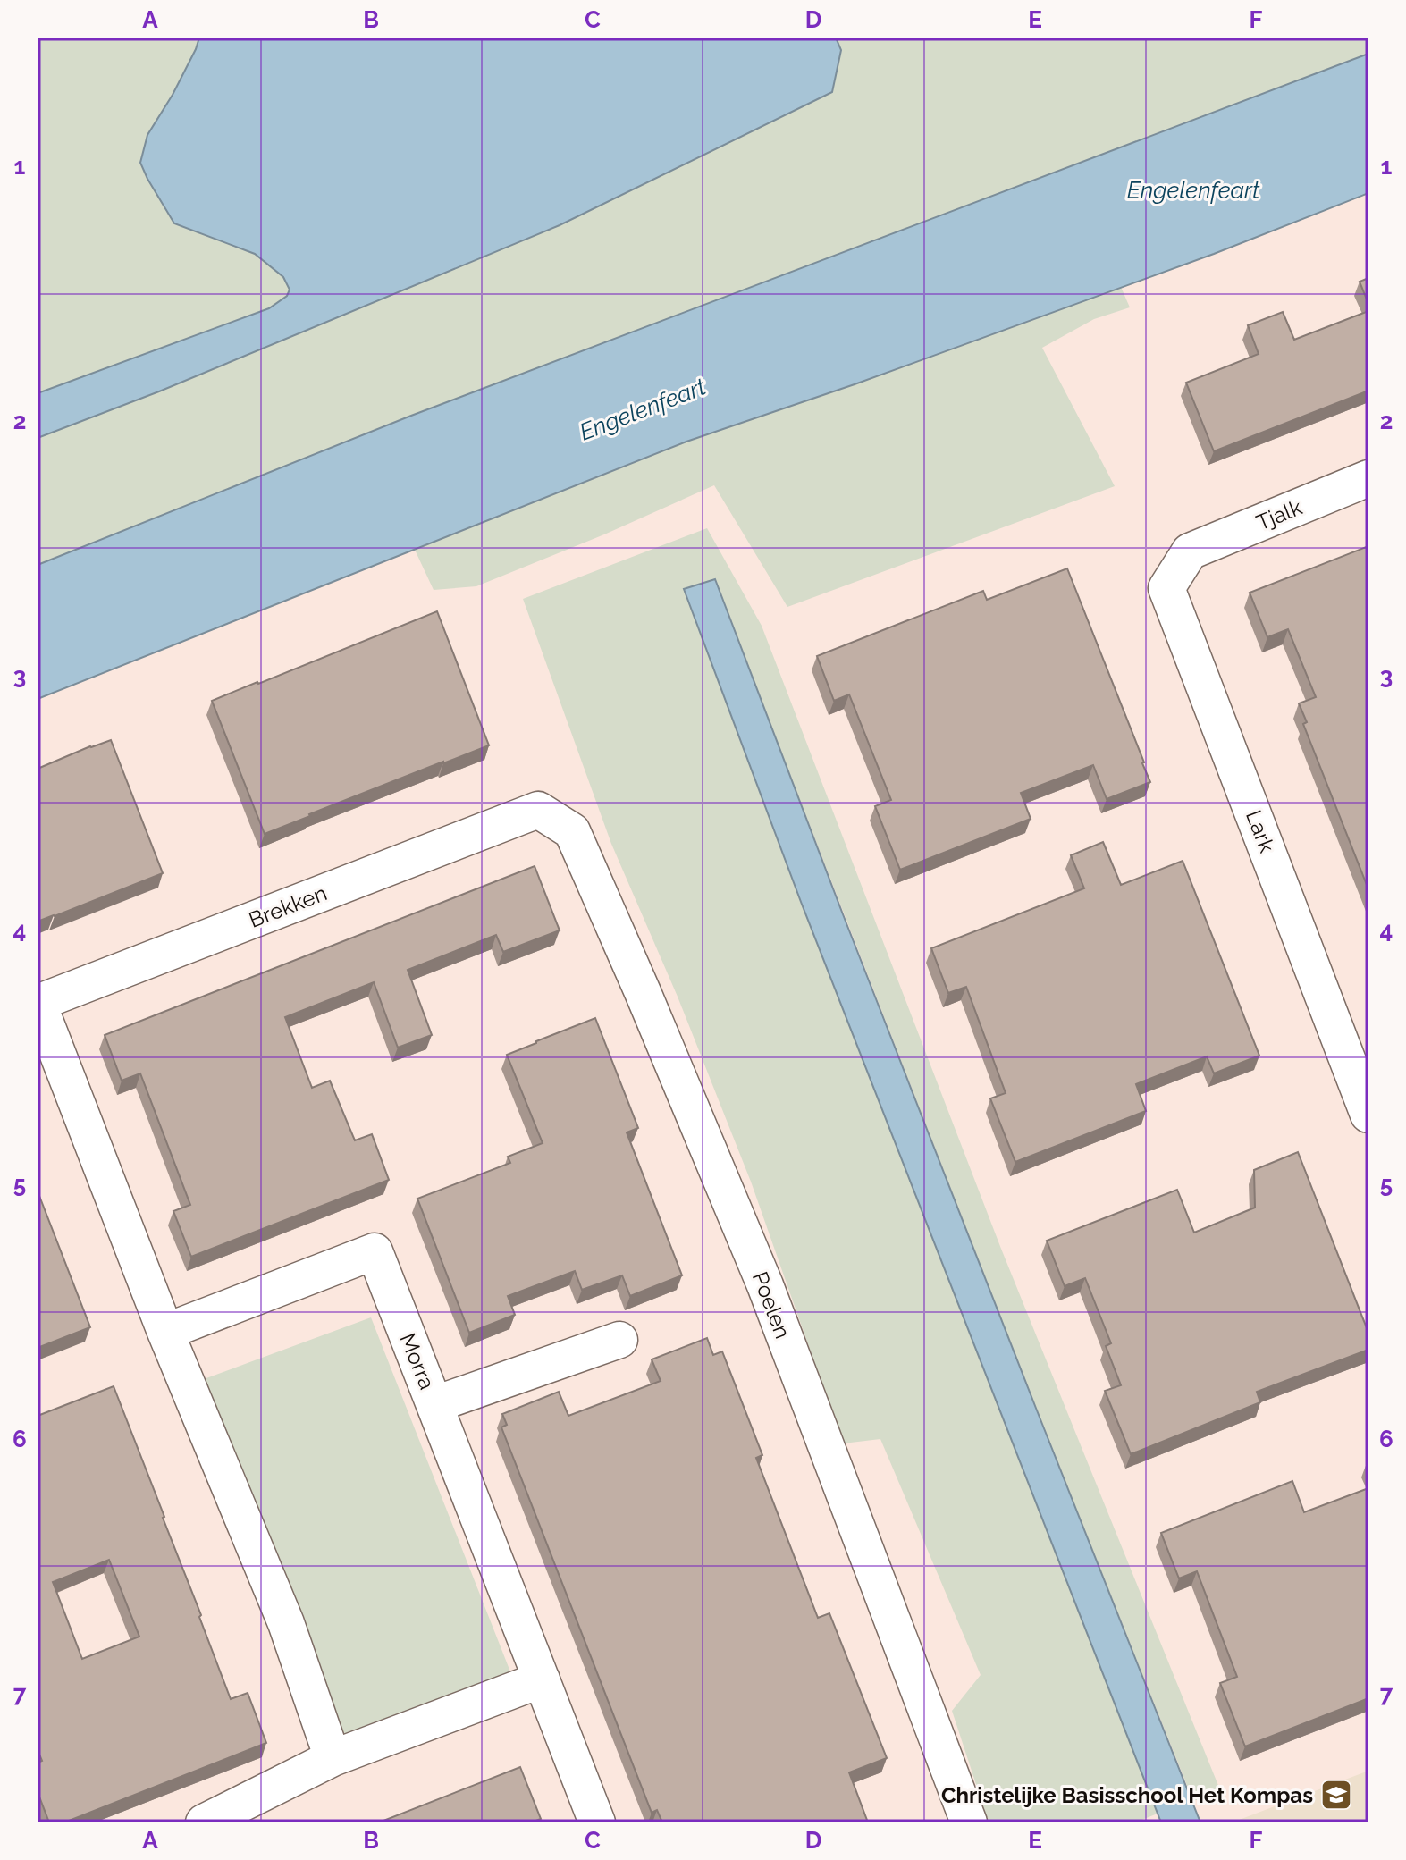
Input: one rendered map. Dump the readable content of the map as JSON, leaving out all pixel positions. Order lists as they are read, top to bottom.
{
  "streets": {
    "street": [
      "Tjalk",
      "Lark",
      "Brekken",
      "Poelen",
      "Morra"
    ]
  },
  "crossings": [
    ["Tjalk", "Lark"],
    ["Brekken", "Poelen"]
  ],
  "water": ["Engelenfeart"],
  "places": {
    "school or university": ["Christelijke Basisschool Het Kompas"]
  },
  "grid": {
    "columns": [
      "A",
      "B",
      "C",
      "D",
      "E",
      "F"
    ],
    "rows": [
      "1",
      "2",
      "3",
      "4",
      "5",
      "6",
      "7"
    ]
  }
}
